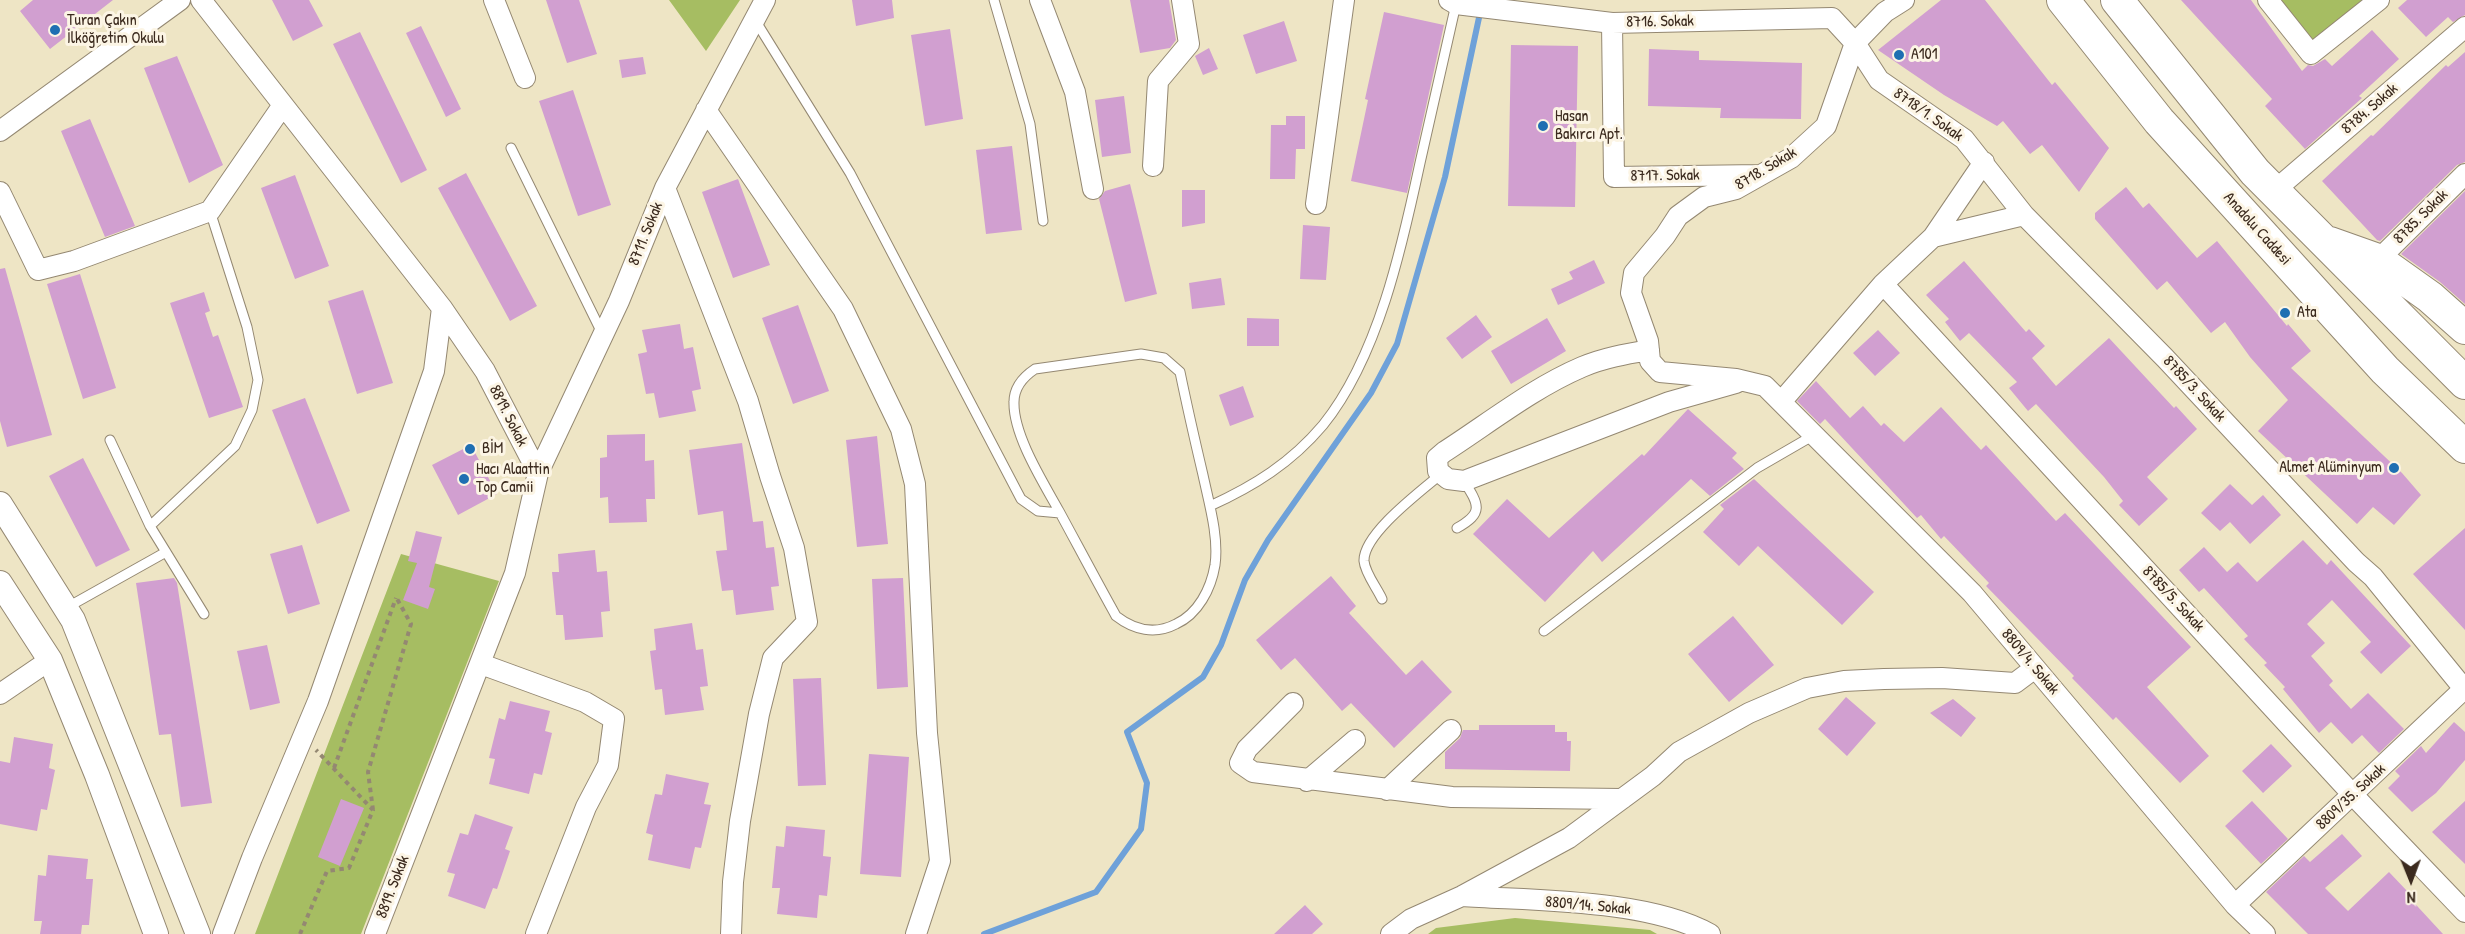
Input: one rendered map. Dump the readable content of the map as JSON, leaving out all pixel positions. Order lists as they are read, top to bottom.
{
  "streets": {
    "highway": ["Anadolu Caddesi"],
    "street": [
      "8716. Sokak",
      "8784. Sokak",
      "8718/1. Sokak",
      "8718. Sokak",
      "8717. Sokak",
      "8785. Sokak",
      "8711. Sokak",
      "8785/3. Sokak",
      "8819. Sokak",
      "8785/5. Sokak",
      "8809/4. Sokak",
      "8809/35. Sokak",
      "8809/14. Sokak"
    ]
  },
  "crossings": [
    ["8716. Sokak", "8718/1. Sokak"],
    ["8716. Sokak", "8718. Sokak"],
    ["8716. Sokak", "8717. Sokak"],
    ["8718/1. Sokak", "8718. Sokak"],
    ["8718/1. Sokak", "8785/3. Sokak"],
    ["8718. Sokak", "8717. Sokak"],
    ["8718. Sokak", "8809/4. Sokak"],
    ["8711. Sokak", "8819. Sokak"],
    ["8785/3. Sokak", "8809/35. Sokak"],
    ["8785/5. Sokak", "8809/35. Sokak"],
    ["8809/4. Sokak", "8809/35. Sokak"]
  ],
  "places": [
    "Turan Çakın İlköğretim Okulu",
    "A101",
    "Hasan Bakırcı Apt.",
    "Ata",
    "BİM",
    "Almet Alüminyum",
    "Hacı Alaattin Top Camii"
  ],
  "north": "bottom"
}
